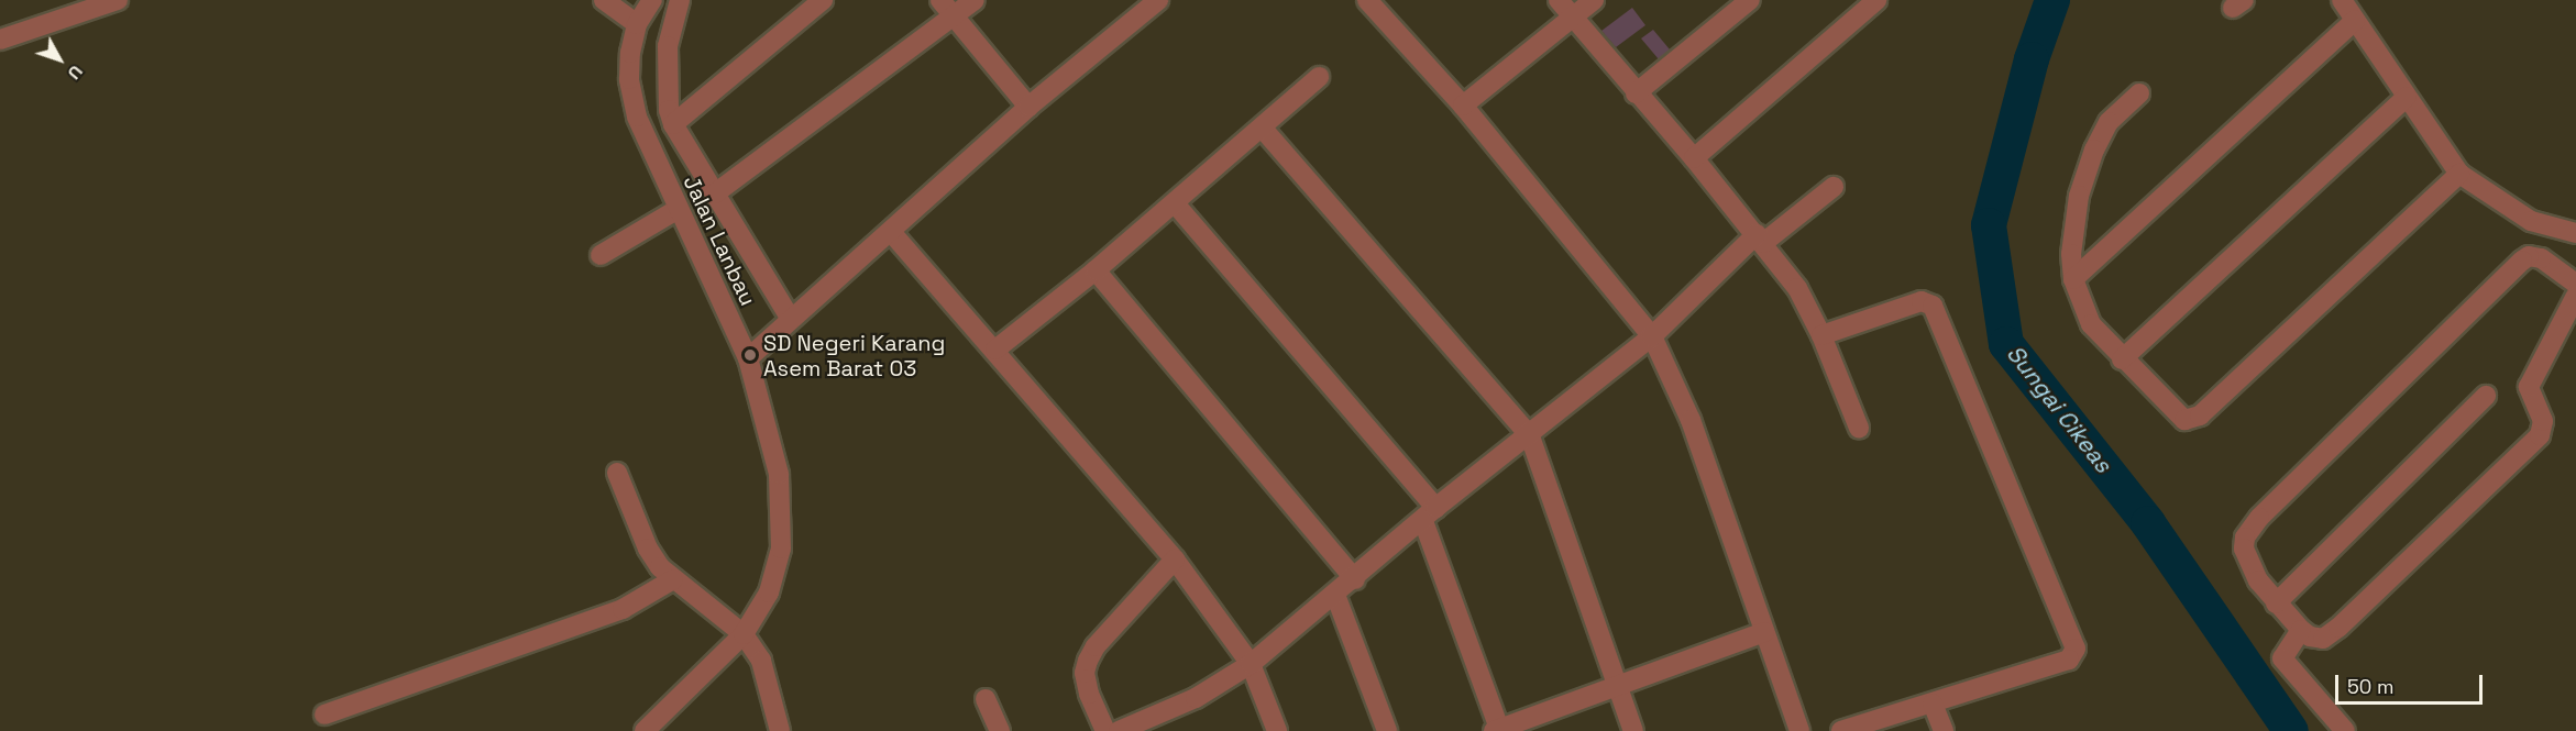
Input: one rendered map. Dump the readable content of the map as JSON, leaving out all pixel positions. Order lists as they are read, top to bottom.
{
  "streets": {
    "street": ["Jalan Lanbau"]
  },
  "water": ["Sungai Cikeas"],
  "places": ["SD Negeri Karang Asem Barat 03"],
  "scale_bar": "50 m",
  "north": "bottom right"
}
